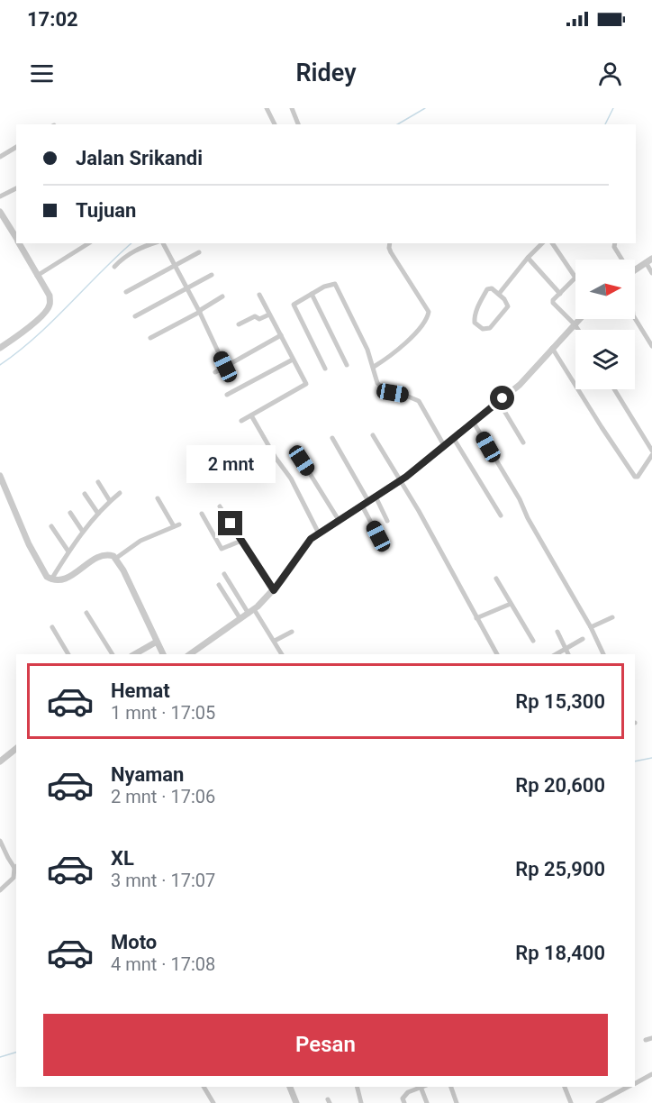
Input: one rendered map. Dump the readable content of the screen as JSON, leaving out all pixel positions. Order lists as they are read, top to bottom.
{
  "north": "right",
  "page": {
    "status": "17:02",
    "header": "Ridey",
    "banner": ["Jalan Srikandi", "Tujuan"],
    "bubble": "2 mnt",
    "list": [
      {
        "name": "Hemat",
        "note": "1 mnt · 17:05",
        "value": "Rp 15,300"
      },
      {
        "name": "Nyaman",
        "note": "2 mnt · 17:06",
        "value": "Rp 20,600"
      },
      {
        "name": "XL",
        "note": "3 mnt · 17:07",
        "value": "Rp 25,900"
      },
      {
        "name": "Moto",
        "note": "4 mnt · 17:08",
        "value": "Rp 18,400"
      }
    ],
    "buttons": "Pesan"
  }
}
